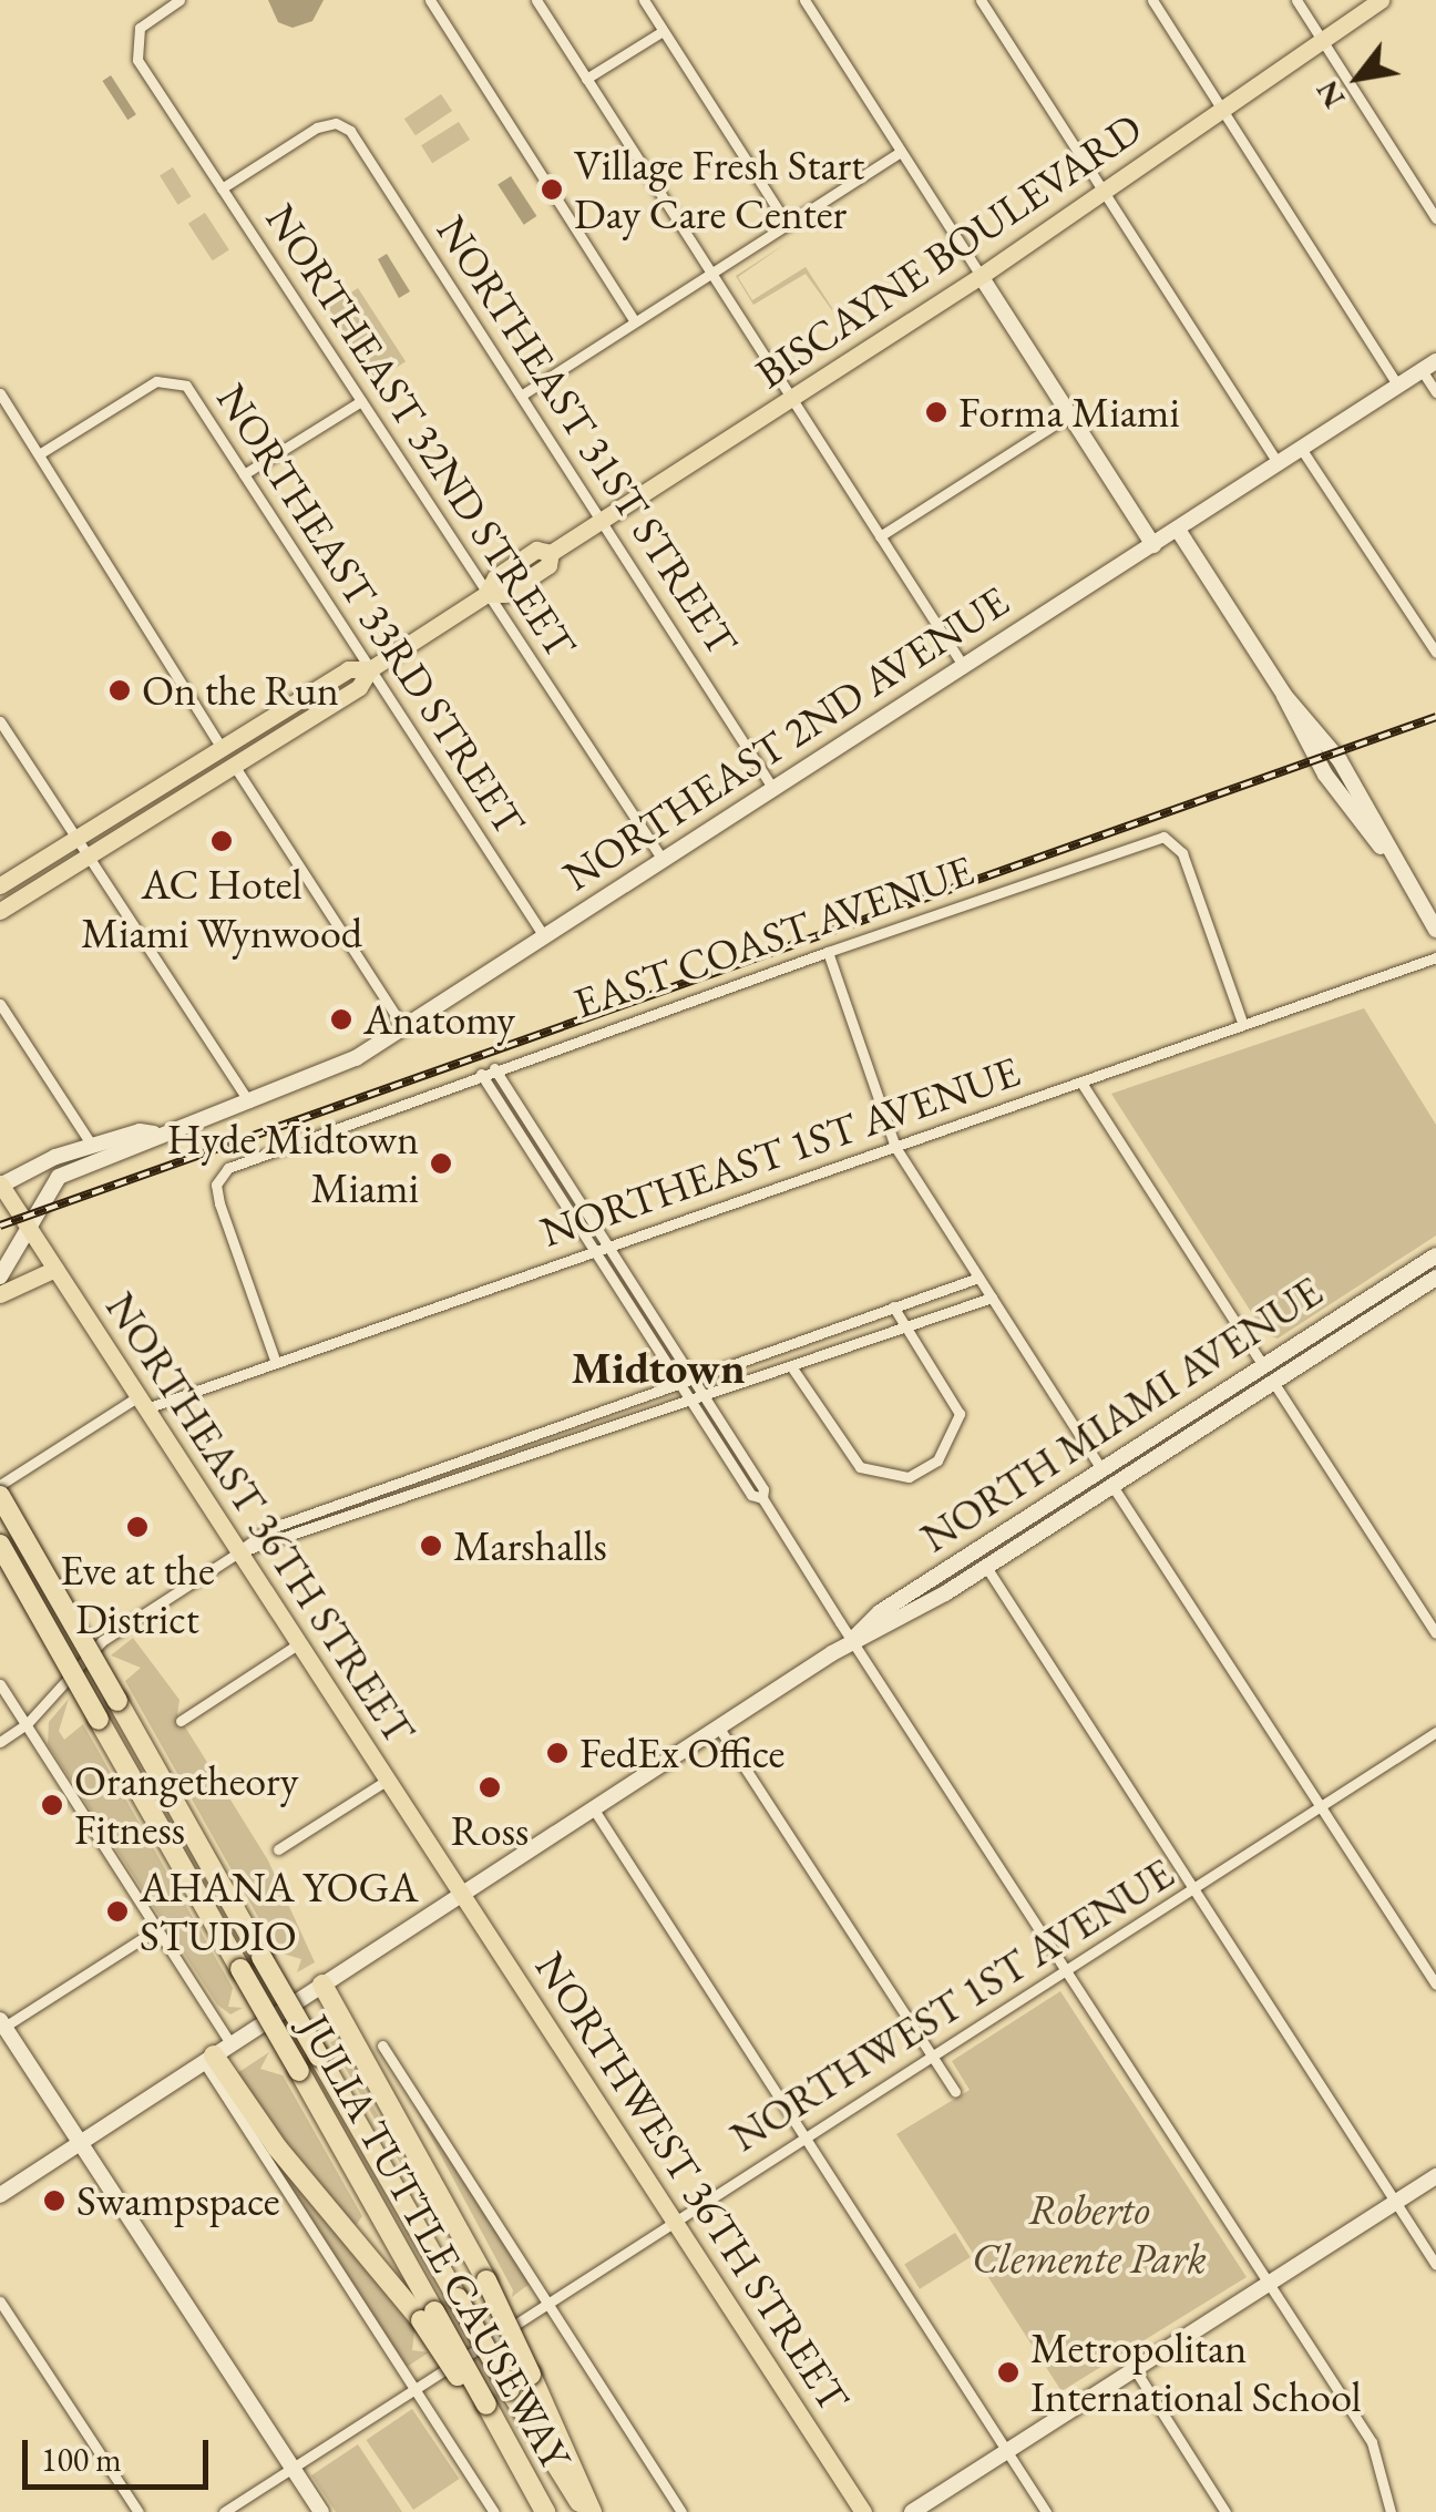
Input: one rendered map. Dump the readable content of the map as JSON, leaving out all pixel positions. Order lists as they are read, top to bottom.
{
  "streets": {
    "highway": ["JULIA TUTTLE CAUSEWAY"],
    "main road": [
      "BISCAYNE BOULEVARD",
      "NORTHEAST 2ND AVENUE",
      "NORTH MIAMI AVENUE",
      "NORTHEAST 36TH STREET",
      "NORTHWEST 36TH STREET"
    ],
    "street": [
      "NORTHEAST 32ND STREET",
      "NORTHEAST 31ST STREET",
      "NORTHEAST 33RD STREET",
      "EAST COAST AVENUE",
      "NORTHEAST 1ST AVENUE",
      "NORTHWEST 1ST AVENUE"
    ]
  },
  "crossings": [
    ["BISCAYNE BOULEVARD", "NORTHEAST 32ND STREET"],
    ["BISCAYNE BOULEVARD", "NORTHEAST 31ST STREET"],
    ["BISCAYNE BOULEVARD", "NORTHEAST 33RD STREET"],
    ["NORTHEAST 32ND STREET", "NORTHEAST 31ST STREET"],
    ["NORTHEAST 32ND STREET", "NORTHEAST 2ND AVENUE"],
    ["NORTHEAST 31ST STREET", "NORTHEAST 2ND AVENUE"],
    ["NORTHEAST 33RD STREET", "NORTHEAST 2ND AVENUE"],
    ["NORTHEAST 2ND AVENUE", "NORTHEAST 36TH STREET"],
    ["EAST COAST AVENUE", "NORTHEAST 1ST AVENUE"],
    ["NORTHEAST 1ST AVENUE", "NORTHEAST 36TH STREET"],
    ["NORTH MIAMI AVENUE", "NORTHEAST 36TH STREET"],
    ["NORTH MIAMI AVENUE", "NORTHWEST 36TH STREET"],
    ["NORTHEAST 36TH STREET", "NORTHWEST 36TH STREET"],
    ["NORTHWEST 1ST AVENUE", "NORTHWEST 36TH STREET"]
  ],
  "districts": ["Midtown"],
  "parks": ["Roberto Clemente Park"],
  "places": [
    "Village Fresh Start Day Care Center",
    "Forma Miami",
    "On the Run",
    "AC Hotel Miami Wynwood",
    "Anatomy",
    "Hyde Midtown Miami",
    "Eve at the District",
    "Marshalls",
    "FedEx Office",
    "Ross",
    "Orangetheory Fitness",
    "AHANA YOGA STUDIO",
    "Swampspace",
    "Metropolitan International School"
  ],
  "scale_bar": "100 m",
  "north": "bottom left"
}
